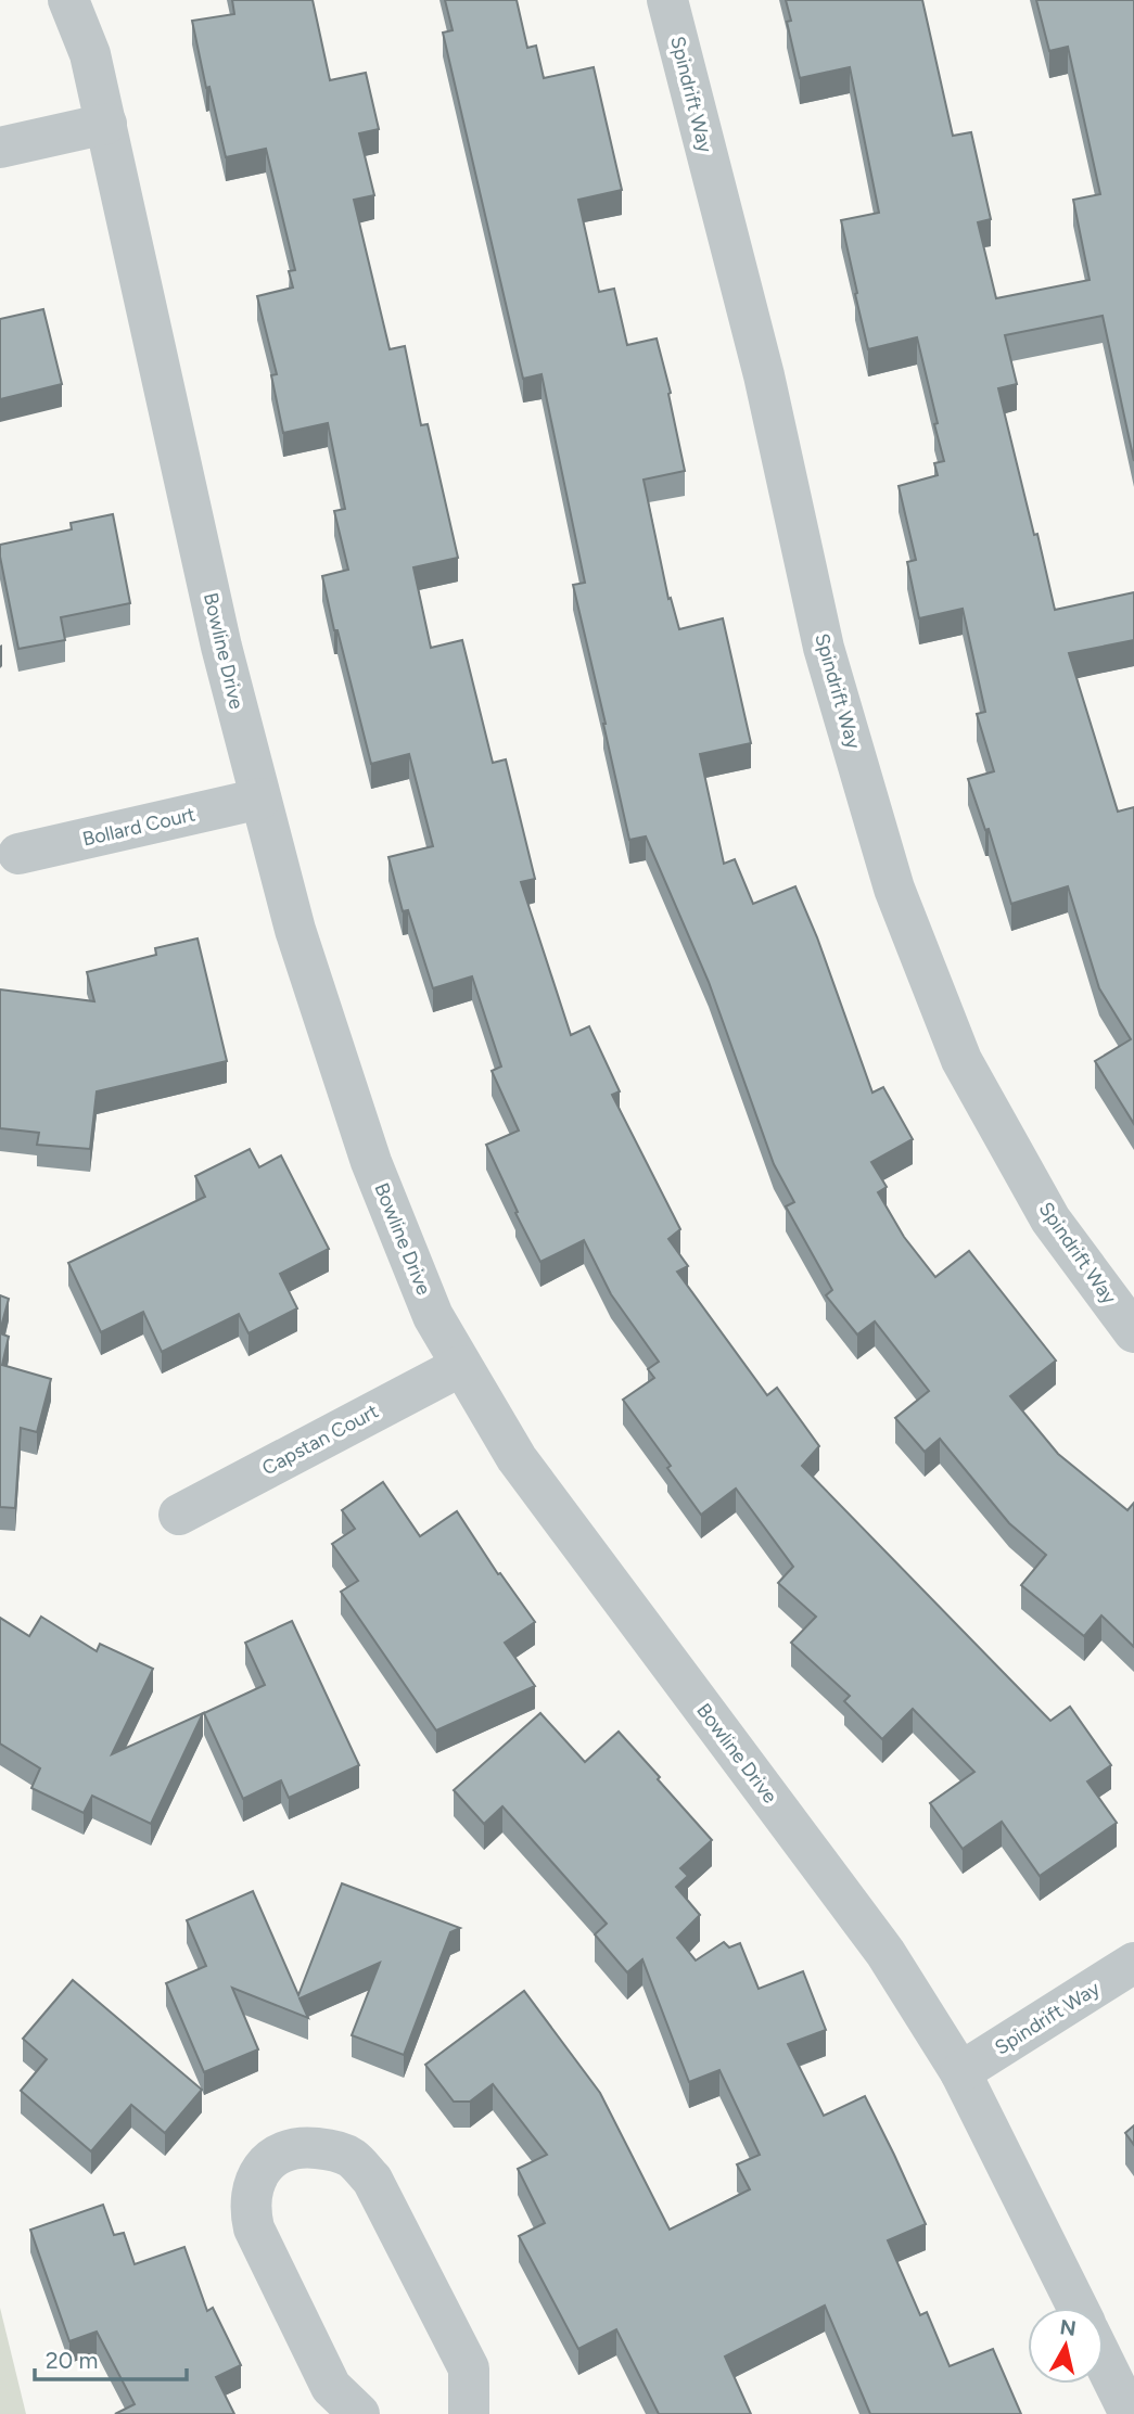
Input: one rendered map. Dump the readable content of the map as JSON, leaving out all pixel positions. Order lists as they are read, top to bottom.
{
  "streets": {
    "street": [
      "Spindrift Way",
      "Bowline Drive",
      "Bollard Court",
      "Capstan Court"
    ]
  },
  "crossings": [
    ["Spindrift Way", "Bowline Drive"],
    ["Bowline Drive", "Bollard Court"],
    ["Bowline Drive", "Capstan Court"]
  ],
  "scale_bar": "20 m",
  "north": "top"
}
